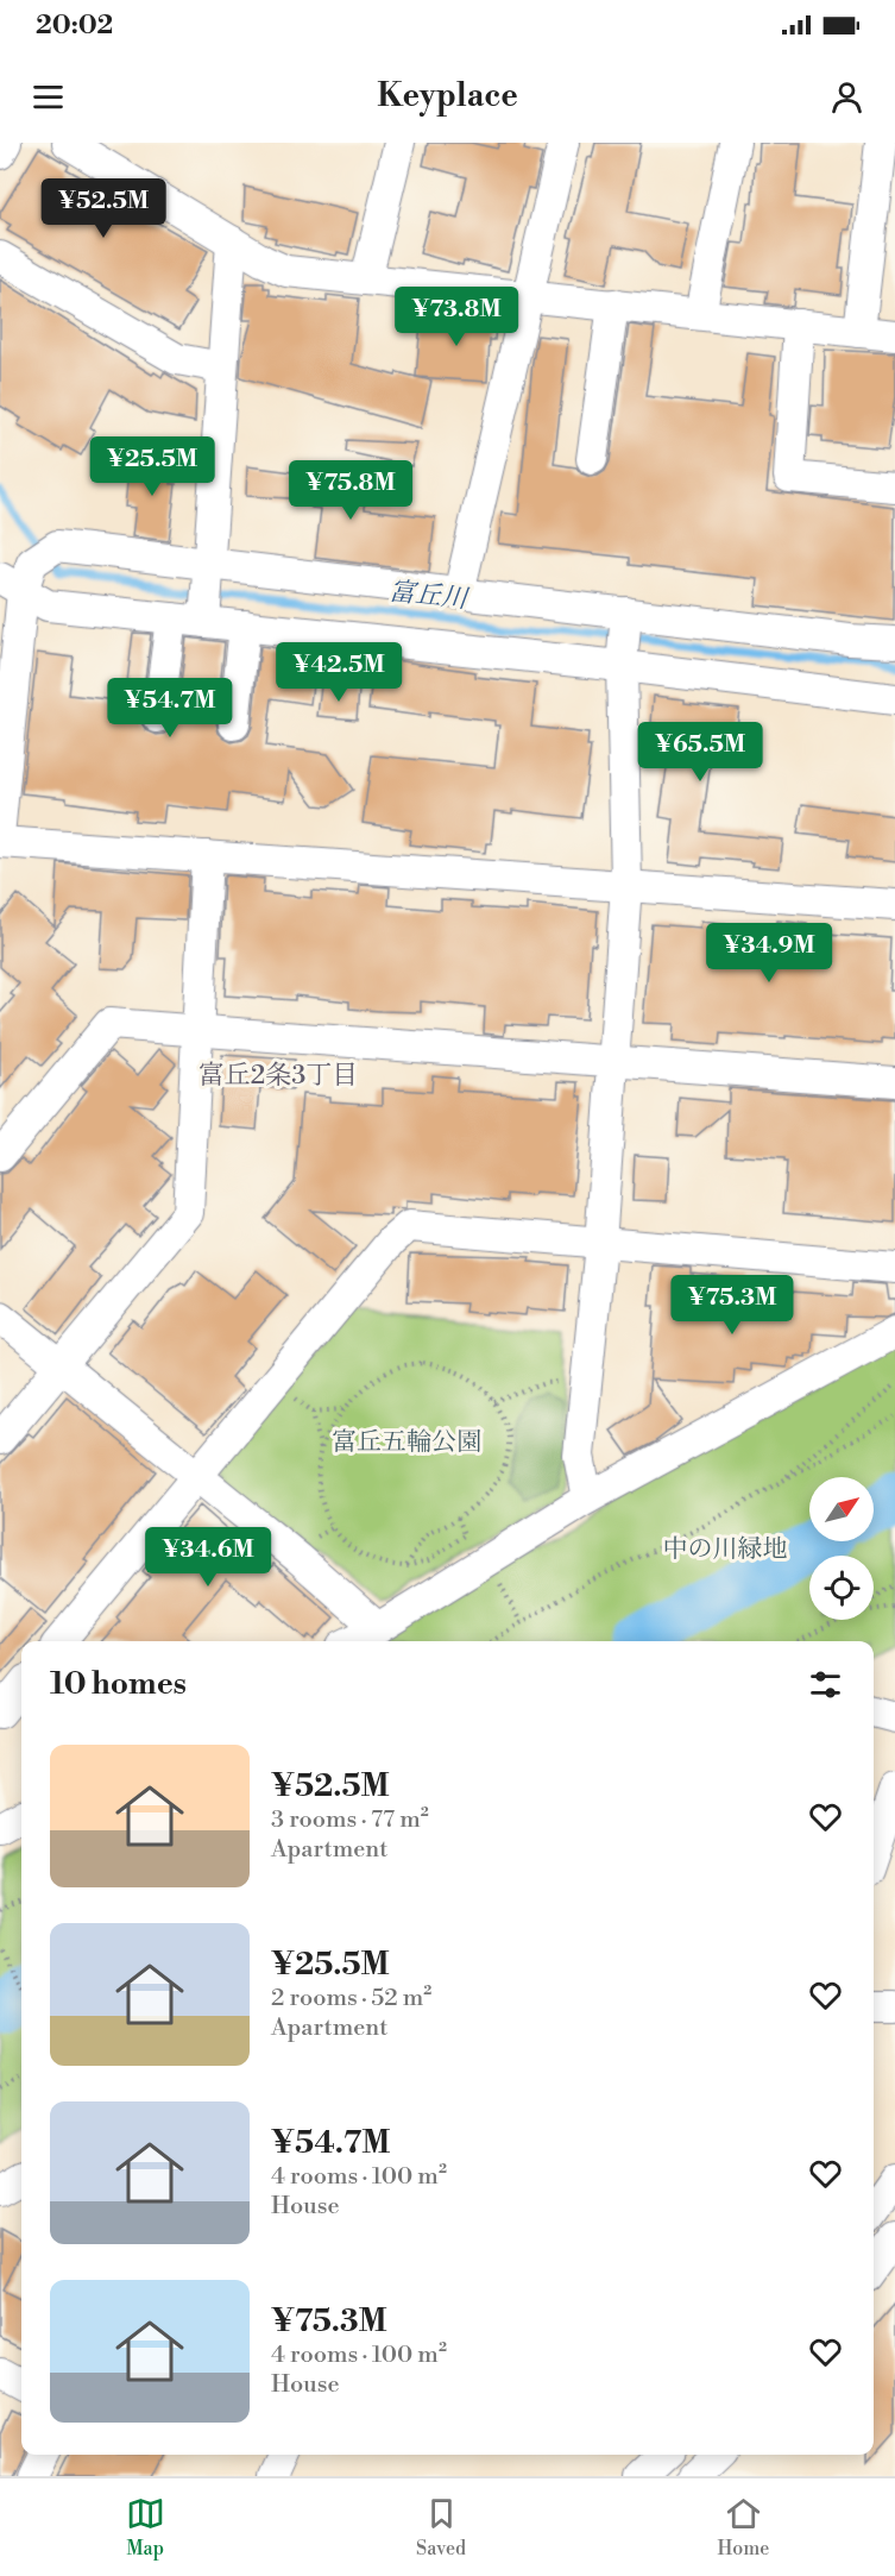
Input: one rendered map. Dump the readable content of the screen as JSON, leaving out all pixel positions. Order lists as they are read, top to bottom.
{
  "districts": ["富丘2条3丁目"],
  "water": ["富丘川"],
  "parks": ["富丘五輪公園", "中の川緑地"],
  "north": "top right",
  "page": {
    "status": "20:02",
    "header": "Keyplace",
    "price": [
      "¥52.5M",
      "¥73.8M",
      "¥25.5M",
      "¥75.8M",
      "¥42.5M",
      "¥54.7M",
      "¥65.5M",
      "¥34.9M",
      "¥75.3M",
      "¥34.6M"
    ],
    "heading": "10 homes",
    "list": [
      {
        "name": "¥52.5M",
        "note": "3 rooms · 77 m² · Apartment"
      },
      {
        "name": "¥25.5M",
        "note": "2 rooms · 52 m² · Apartment"
      },
      {
        "name": "¥54.7M",
        "note": "4 rooms · 100 m² · House"
      },
      {
        "name": "¥75.3M",
        "note": "4 rooms · 100 m² · House"
      }
    ],
    "tabs": ["Map", "Saved", "Home"]
  }
}
